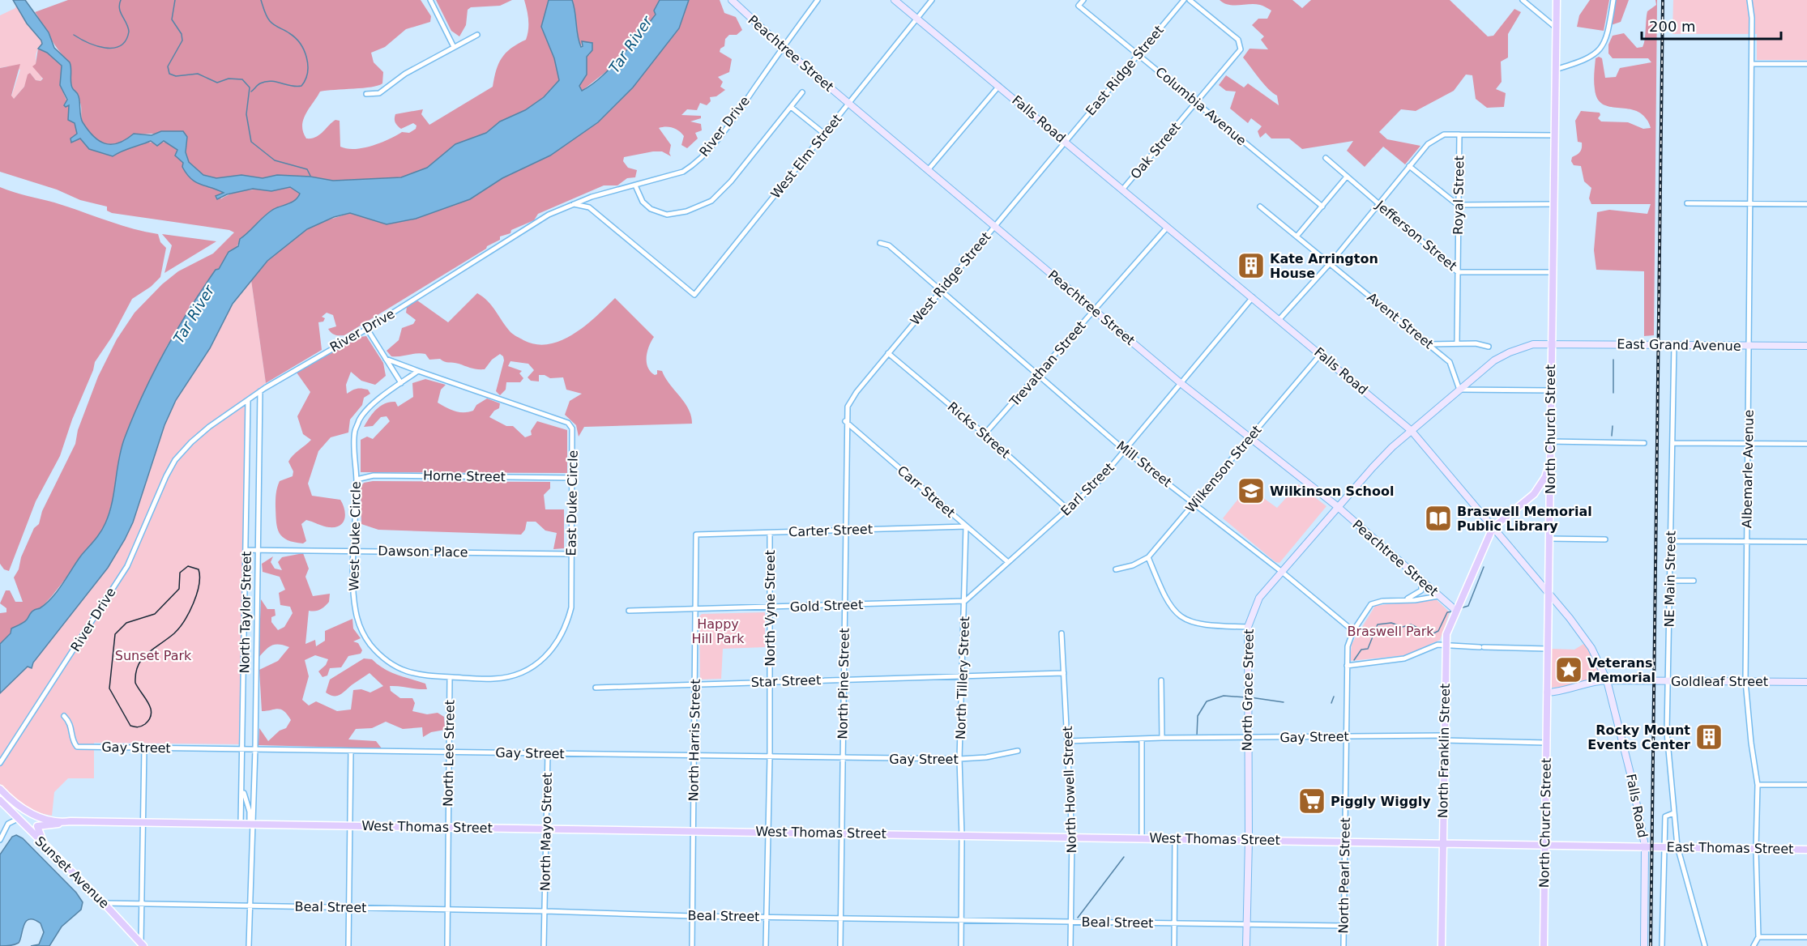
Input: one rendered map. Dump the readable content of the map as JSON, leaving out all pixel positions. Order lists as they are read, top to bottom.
{
  "streets": {
    "main road": [
      "Peachtree Street",
      "Falls Road",
      "East Grand Avenue",
      "North Church Street",
      "Goldleaf Street",
      "North Grace Street",
      "North Franklin Street",
      "West Thomas Street",
      "East Thomas Street",
      "Sunset Avenue"
    ],
    "street": [
      "East Ridge Street",
      "Columbia Avenue",
      "River Drive",
      "Oak Street",
      "West Elm Street",
      "Royal Street",
      "Jefferson Street",
      "West Ridge Street",
      "Avent Street",
      "Trevathan Street",
      "Ricks Street",
      "Mill Street",
      "Wilkenson Street",
      "Albemarle Avenue",
      "Horne Street",
      "Earl Street",
      "Carr Street",
      "East Duke Circle",
      "Carter Street",
      "West Duke Circle",
      "Dawson Place",
      "NE Main Street",
      "Gold Street",
      "North Vyne Street",
      "North Taylor Street",
      "North Tillery Street",
      "Star Street",
      "North Pine Street",
      "Gay Street",
      "North Harris Street",
      "North Lee Street",
      "North Howell Street",
      "North Mayo Street",
      "North Pearl Street",
      "Beal Street"
    ]
  },
  "crossings": [
    ["Peachtree Street", "River Drive"],
    ["Peachtree Street", "West Elm Street"],
    ["Peachtree Street", "West Ridge Street"],
    ["Peachtree Street", "Trevathan Street"],
    ["Peachtree Street", "Wilkenson Street"],
    ["Peachtree Street", "Earl Street"],
    ["Peachtree Street", "North Grace Street"],
    ["Peachtree Street", "North Franklin Street"],
    ["Peachtree Street", "North Pearl Street"],
    ["East Ridge Street", "Columbia Avenue"],
    ["East Ridge Street", "Falls Road"],
    ["East Ridge Street", "West Ridge Street"],
    ["Columbia Avenue", "Oak Street"],
    ["Falls Road", "Oak Street"],
    ["Falls Road", "West Elm Street"],
    ["Falls Road", "West Ridge Street"],
    ["Falls Road", "Trevathan Street"],
    ["Falls Road", "North Church Street"],
    ["Falls Road", "Wilkenson Street"],
    ["Falls Road", "Earl Street"],
    ["Falls Road", "Goldleaf Street"],
    ["Falls Road", "North Grace Street"],
    ["Falls Road", "North Franklin Street"],
    ["Falls Road", "West Thomas Street"],
    ["Falls Road", "East Thomas Street"],
    ["River Drive", "West Elm Street"],
    ["River Drive", "North Taylor Street"],
    ["Royal Street", "Jefferson Street"],
    ["Jefferson Street", "North Church Street"],
    ["West Ridge Street", "Ricks Street"],
    ["West Ridge Street", "Mill Street"],
    ["West Ridge Street", "Carr Street"],
    ["West Ridge Street", "North Pine Street"],
    ["Avent Street", "North Grace Street"],
    ["East Grand Avenue", "North Church Street"],
    ["East Grand Avenue", "Albemarle Avenue"],
    ["East Grand Avenue", "NE Main Street"],
    ["East Grand Avenue", "North Grace Street"],
    ["Trevathan Street", "Ricks Street"],
    ["Trevathan Street", "Mill Street"],
    ["North Church Street", "Goldleaf Street"],
    ["North Church Street", "North Grace Street"],
    ["North Church Street", "Gay Street"],
    ["North Church Street", "West Thomas Street"],
    ["Ricks Street", "Earl Street"],
    ["Mill Street", "Wilkenson Street"],
    ["Mill Street", "Earl Street"],
    ["Mill Street", "North Grace Street"],
    ["Mill Street", "North Pearl Street"],
    ["Albemarle Avenue", "Goldleaf Street"],
    ["Albemarle Avenue", "East Thomas Street"],
    ["Horne Street", "East Duke Circle"],
    ["Horne Street", "West Duke Circle"],
    ["Earl Street", "Carr Street"],
    ["Earl Street", "Gold Street"],
    ["Earl Street", "North Tillery Street"],
    ["Carr Street", "Carter Street"],
    ["Carr Street", "North Tillery Street"],
    ["Carr Street", "North Pine Street"],
    ["East Duke Circle", "West Duke Circle"],
    ["East Duke Circle", "Dawson Place"],
    ["East Duke Circle", "North Lee Street"],
    ["Carter Street", "North Vyne Street"],
    ["Carter Street", "North Tillery Street"],
    ["Carter Street", "North Pine Street"],
    ["Carter Street", "North Harris Street"],
    ["West Duke Circle", "Dawson Place"],
    ["West Duke Circle", "North Lee Street"],
    ["Dawson Place", "North Taylor Street"],
    ["NE Main Street", "Goldleaf Street"],
    ["NE Main Street", "East Thomas Street"],
    ["Gold Street", "North Vyne Street"],
    ["Gold Street", "North Tillery Street"],
    ["Gold Street", "North Pine Street"],
    ["Gold Street", "North Harris Street"],
    ["North Vyne Street", "Star Street"],
    ["North Vyne Street", "Gay Street"],
    ["North Vyne Street", "West Thomas Street"],
    ["North Vyne Street", "Beal Street"],
    ["North Taylor Street", "Gay Street"],
    ["North Taylor Street", "West Thomas Street"],
    ["North Tillery Street", "Star Street"],
    ["North Tillery Street", "Gay Street"],
    ["North Tillery Street", "West Thomas Street"],
    ["North Tillery Street", "Beal Street"],
    ["Star Street", "North Pine Street"],
    ["Star Street", "North Harris Street"],
    ["Star Street", "North Howell Street"],
    ["North Pine Street", "Gay Street"],
    ["North Pine Street", "West Thomas Street"],
    ["North Pine Street", "Beal Street"],
    ["North Grace Street", "Gay Street"],
    ["North Grace Street", "West Thomas Street"],
    ["North Grace Street", "Beal Street"],
    ["Gay Street", "North Harris Street"],
    ["Gay Street", "North Franklin Street"],
    ["Gay Street", "North Lee Street"],
    ["Gay Street", "North Howell Street"],
    ["Gay Street", "North Mayo Street"],
    ["Gay Street", "North Pearl Street"],
    ["North Harris Street", "West Thomas Street"],
    ["North Harris Street", "Beal Street"],
    ["North Franklin Street", "West Thomas Street"],
    ["North Lee Street", "West Thomas Street"],
    ["North Lee Street", "Beal Street"],
    ["North Howell Street", "West Thomas Street"],
    ["North Howell Street", "Beal Street"],
    ["West Thomas Street", "North Mayo Street"],
    ["West Thomas Street", "East Thomas Street"],
    ["West Thomas Street", "North Pearl Street"],
    ["North Mayo Street", "Beal Street"],
    ["Sunset Avenue", "Beal Street"],
    ["North Pearl Street", "Beal Street"]
  ],
  "water": ["Tar River"],
  "parks": ["Happy Hill Park", "Braswell Park", "Sunset Park"],
  "places": {
    "building": ["Kate Arrington House", "Rocky Mount Events Center"],
    "school or university": ["Wilkinson School"],
    "library": ["Braswell Memorial Public Library"],
    "place": ["Veterans Memorial"],
    "supermarket": ["Piggly Wiggly"]
  },
  "scale_bar": "200 m"
}
